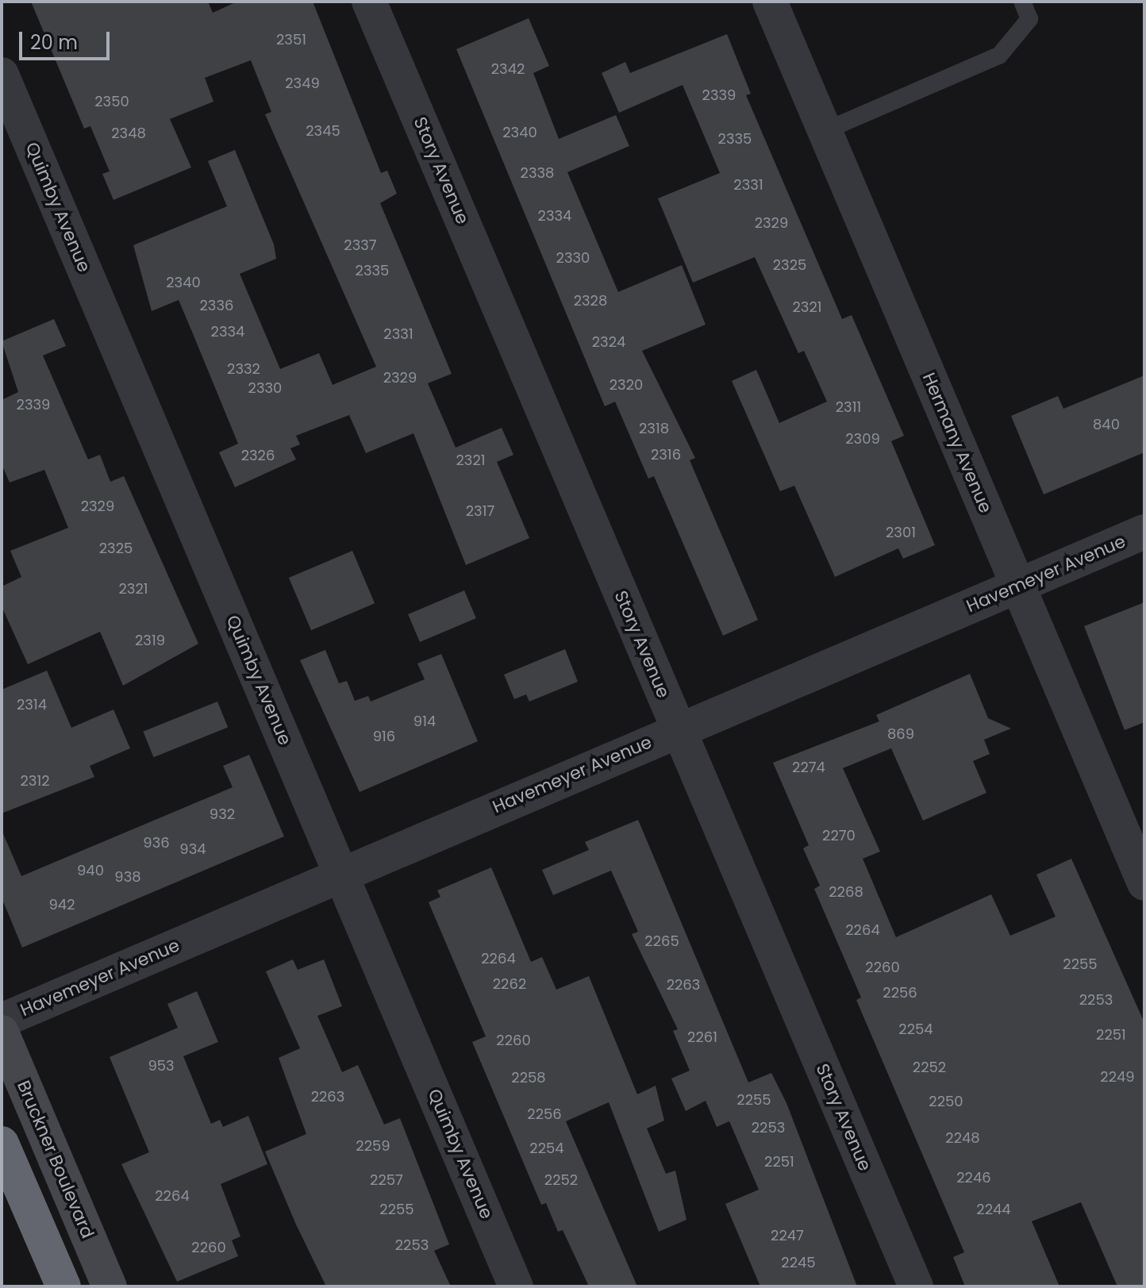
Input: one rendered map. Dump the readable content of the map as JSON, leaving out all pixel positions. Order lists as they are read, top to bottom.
{
  "streets": {
    "main road": ["Bruckner Boulevard"],
    "street": [
      "Story Avenue",
      "Quimby Avenue",
      "Hermany Avenue",
      "Havemeyer Avenue"
    ]
  },
  "crossings": [
    ["Story Avenue", "Havemeyer Avenue"],
    ["Quimby Avenue", "Havemeyer Avenue"],
    ["Hermany Avenue", "Havemeyer Avenue"]
  ],
  "house_numbers": [
    "2351",
    "2342",
    "2349",
    "2339",
    "2350",
    "2345",
    "2340",
    "2348",
    "2335",
    "2338",
    "2331",
    "2334",
    "2329",
    "2337",
    "2330",
    "2325",
    "2335",
    "2340",
    "2328",
    "2336",
    "2321",
    "2334",
    "2331",
    "2324",
    "2332",
    "2329",
    "2320",
    "2330",
    "2339",
    "2311",
    "840",
    "2318",
    "2309",
    "2316",
    "2326",
    "2321",
    "2329",
    "2317",
    "2301",
    "2325",
    "2321",
    "2319",
    "2314",
    "914",
    "869",
    "916",
    "2274",
    "2312",
    "932",
    "2270",
    "936",
    "934",
    "940",
    "938",
    "2268",
    "942",
    "2264",
    "2265",
    "2264",
    "2255",
    "2260",
    "2262",
    "2263",
    "2256",
    "2253",
    "2254",
    "2251",
    "2261",
    "2260",
    "953",
    "2252",
    "2249",
    "2258",
    "2263",
    "2255",
    "2250",
    "2256",
    "2253",
    "2248",
    "2259",
    "2254",
    "2251",
    "2246",
    "2257",
    "2252",
    "2264",
    "2255",
    "2244",
    "2247",
    "2253",
    "2260",
    "2245"
  ],
  "scale_bar": "20 m"
}
